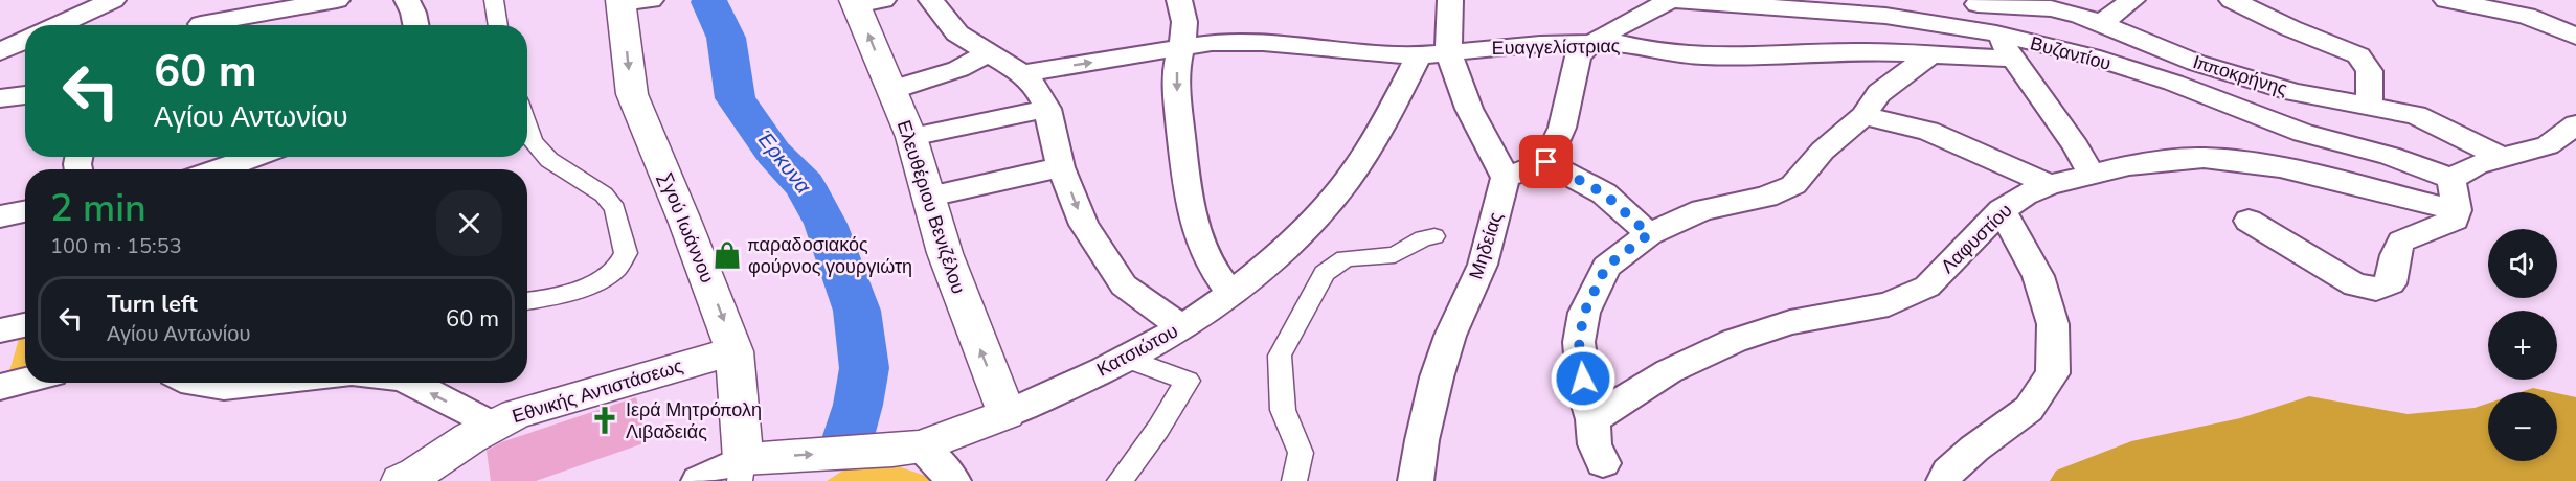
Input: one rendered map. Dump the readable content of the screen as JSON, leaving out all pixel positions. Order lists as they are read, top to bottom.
{
  "streets": {
    "main road": [
      "Ελευθέριου Βενιζέλου",
      "Σγού Ιωάννου",
      "Κατσιώτου",
      "Εθνικής Αντιστάσεως"
    ],
    "street": [
      "Ευαγγελίστριας",
      "Βυζαντίου",
      "Ιπποκρήνης",
      "Λαφυστίου",
      "Μηδείας"
    ]
  },
  "crossings": [
    ["Ευαγγελίστριας", "Κατσιώτου"],
    ["Ελευθέριου Βενιζέλου", "Κατσιώτου"],
    ["Σγού Ιωάννου", "Κατσιώτου"],
    ["Σγού Ιωάννου", "Εθνικής Αντιστάσεως"]
  ],
  "one_way": ["Ελευθέριου Βενιζέλου", "Σγού Ιωάννου"],
  "water": ["Έρκυνα"],
  "places": {
    "shop": ["παραδοσιακός φούρνος γουργιώτη"],
    "church": ["Ιερά Μητρόπολη Λιβαδειάς"]
  },
  "page": {
    "turn": ["60 m", "Αγίου Αντωνίου"],
    "heading": ["2 min", "100 m · 15:53"],
    "map_buttons": ["+", "−"],
    "list": [
      {
        "name": "Turn left",
        "note": "Αγίου Αντωνίου",
        "value": "60 m"
      }
    ]
  }
}
